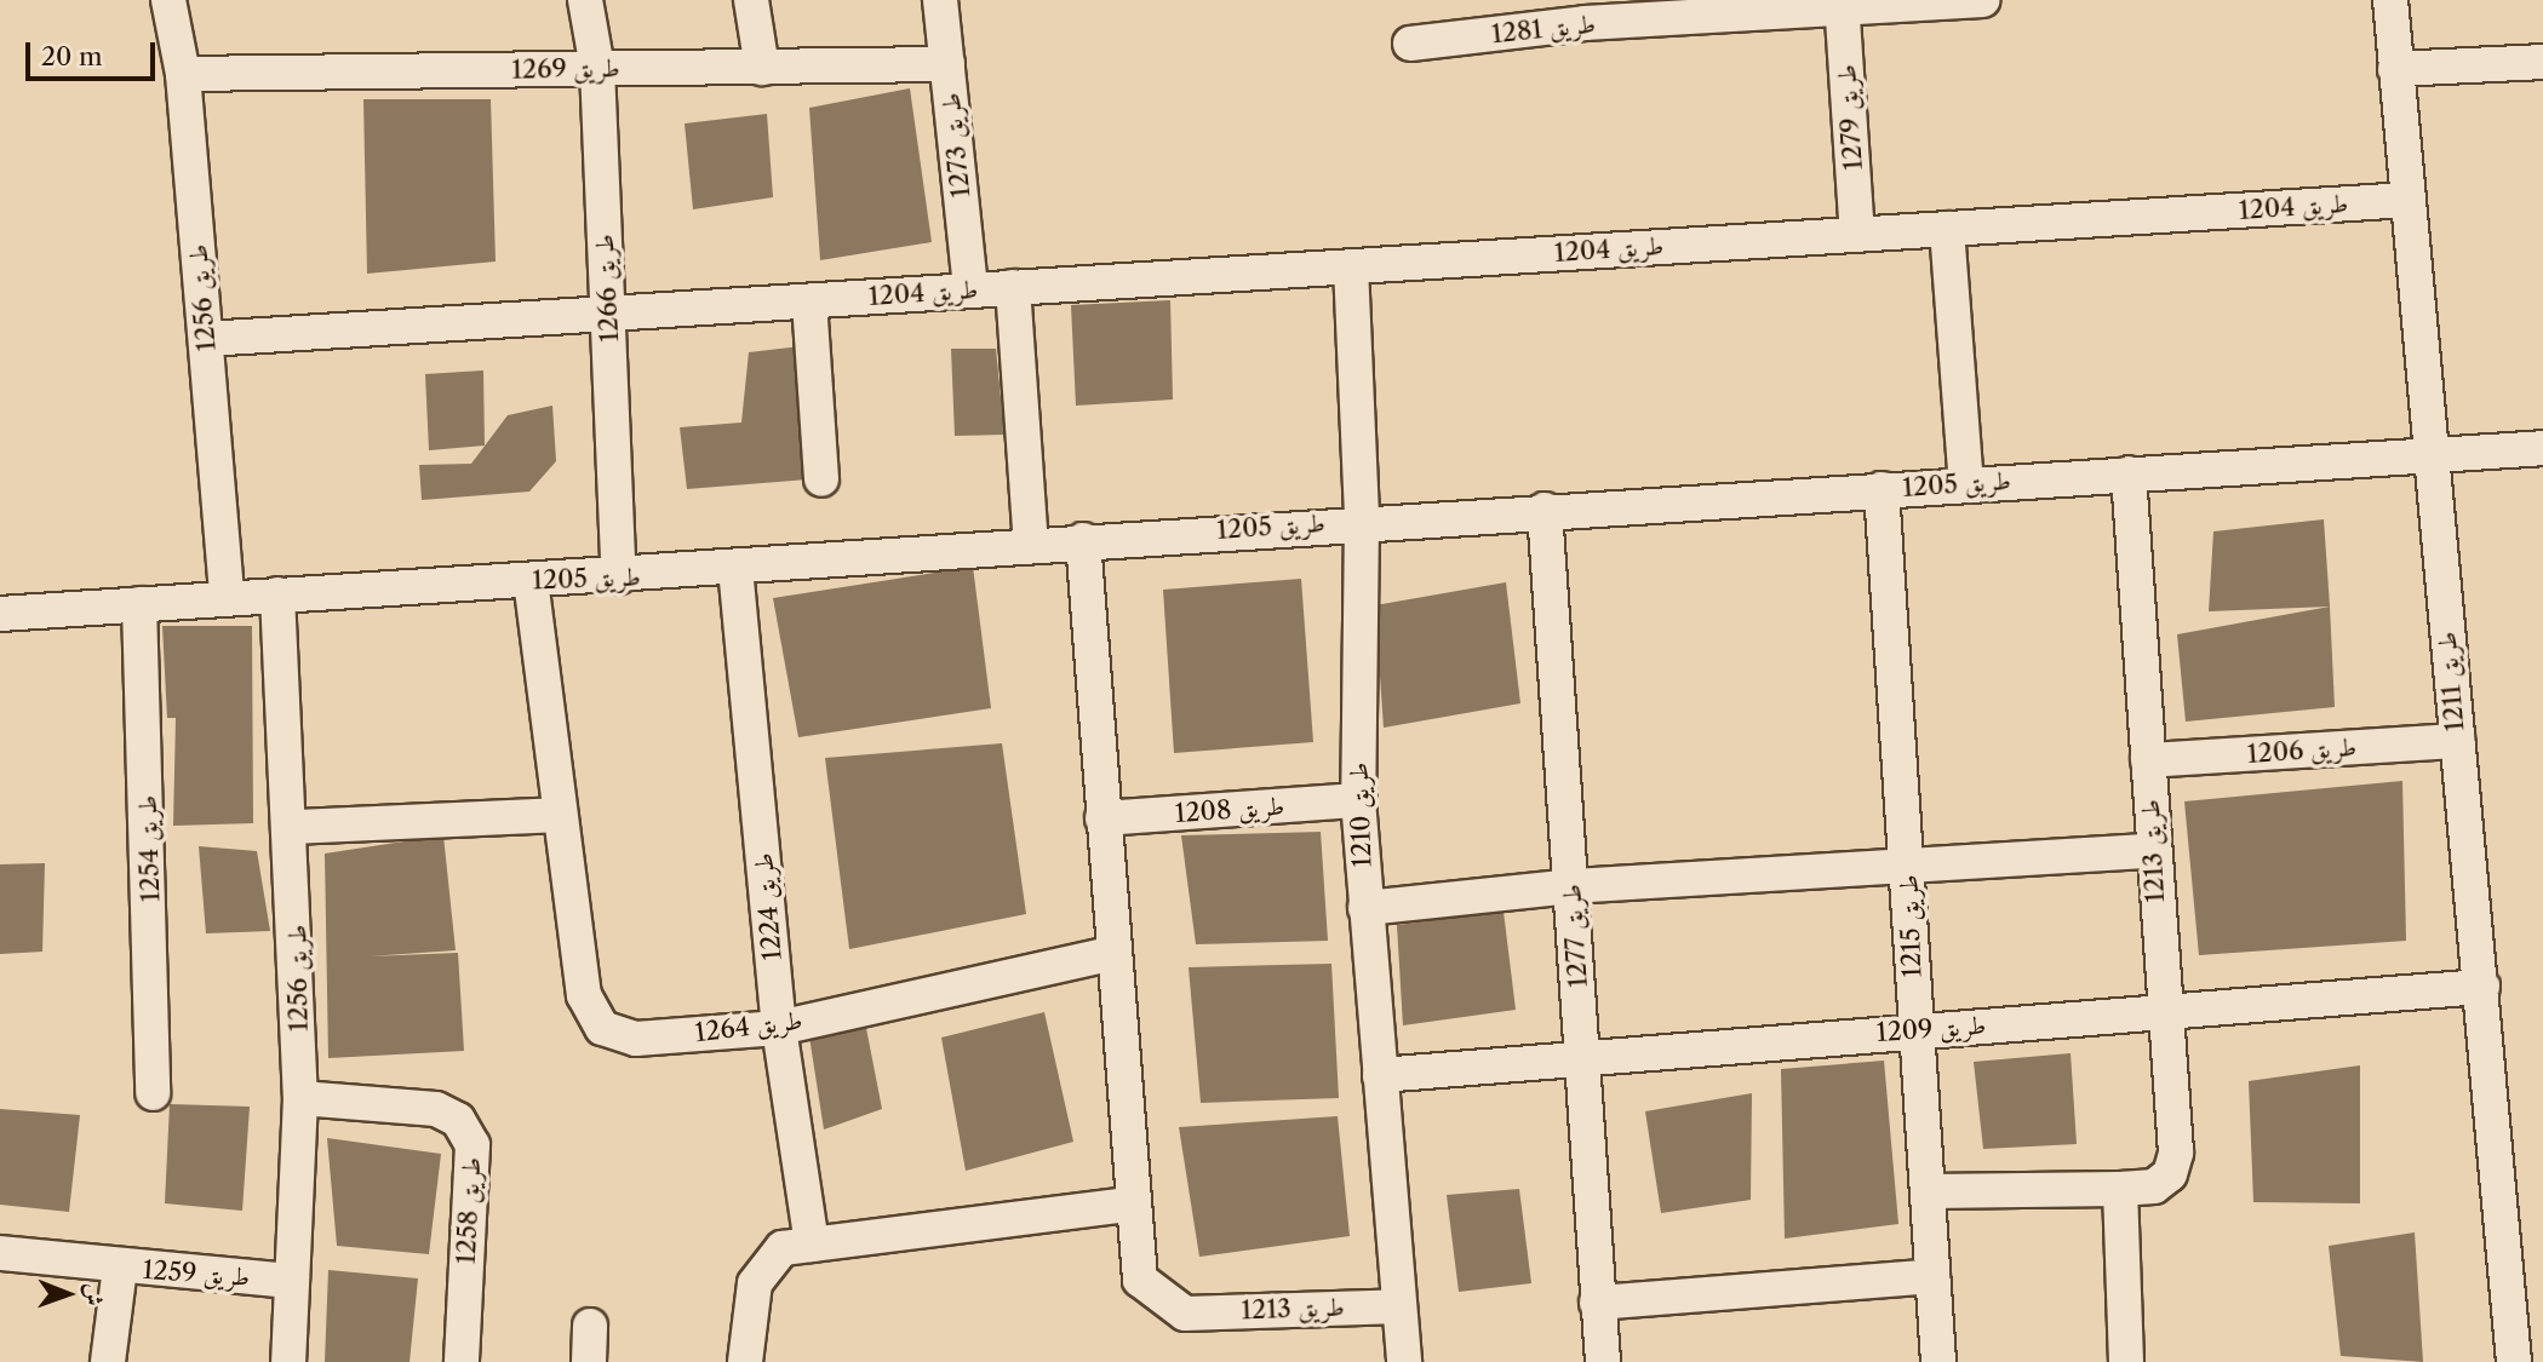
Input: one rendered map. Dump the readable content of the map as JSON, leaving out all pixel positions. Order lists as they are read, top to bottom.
{
  "streets": {
    "street": [
      "طريق 1281",
      "طريق 1269",
      "طريق 1279",
      "طريق 1273",
      "طريق 1204",
      "طريق 1266",
      "طريق 1256",
      "طريق 1205",
      "طريق 1211",
      "طريق 1206",
      "طريق 1208",
      "طريق 1210",
      "طريق 1254",
      "طريق 1213",
      "طريق 1224",
      "طريق 1215",
      "طريق 1277",
      "طريق 1264",
      "طريق 1209",
      "طريق 1258",
      "طريق 1259"
    ]
  },
  "crossings": [
    ["طريق 1281", "طريق 1279"],
    ["طريق 1269", "طريق 1273"],
    ["طريق 1269", "طريق 1266"],
    ["طريق 1269", "طريق 1256"],
    ["طريق 1279", "طريق 1204"],
    ["طريق 1273", "طريق 1204"],
    ["طريق 1204", "طريق 1266"],
    ["طريق 1204", "طريق 1256"],
    ["طريق 1204", "طريق 1211"],
    ["طريق 1204", "طريق 1210"],
    ["طريق 1266", "طريق 1205"],
    ["طريق 1256", "طريق 1205"],
    ["طريق 1256", "طريق 1258"],
    ["طريق 1256", "طريق 1259"],
    ["طريق 1205", "طريق 1211"],
    ["طريق 1205", "طريق 1210"],
    ["طريق 1205", "طريق 1254"],
    ["طريق 1205", "طريق 1213"],
    ["طريق 1205", "طريق 1224"],
    ["طريق 1205", "طريق 1215"],
    ["طريق 1205", "طريق 1277"],
    ["طريق 1205", "طريق 1264"],
    ["طريق 1211", "طريق 1206"],
    ["طريق 1211", "طريق 1209"],
    ["طريق 1206", "طريق 1213"],
    ["طريق 1208", "طريق 1210"],
    ["طريق 1210", "طريق 1213"],
    ["طريق 1210", "طريق 1209"],
    ["طريق 1213", "طريق 1215"],
    ["طريق 1213", "طريق 1209"],
    ["طريق 1224", "طريق 1264"],
    ["طريق 1215", "طريق 1209"],
    ["طريق 1277", "طريق 1209"]
  ],
  "scale_bar": "20 m",
  "north": "right"
}
